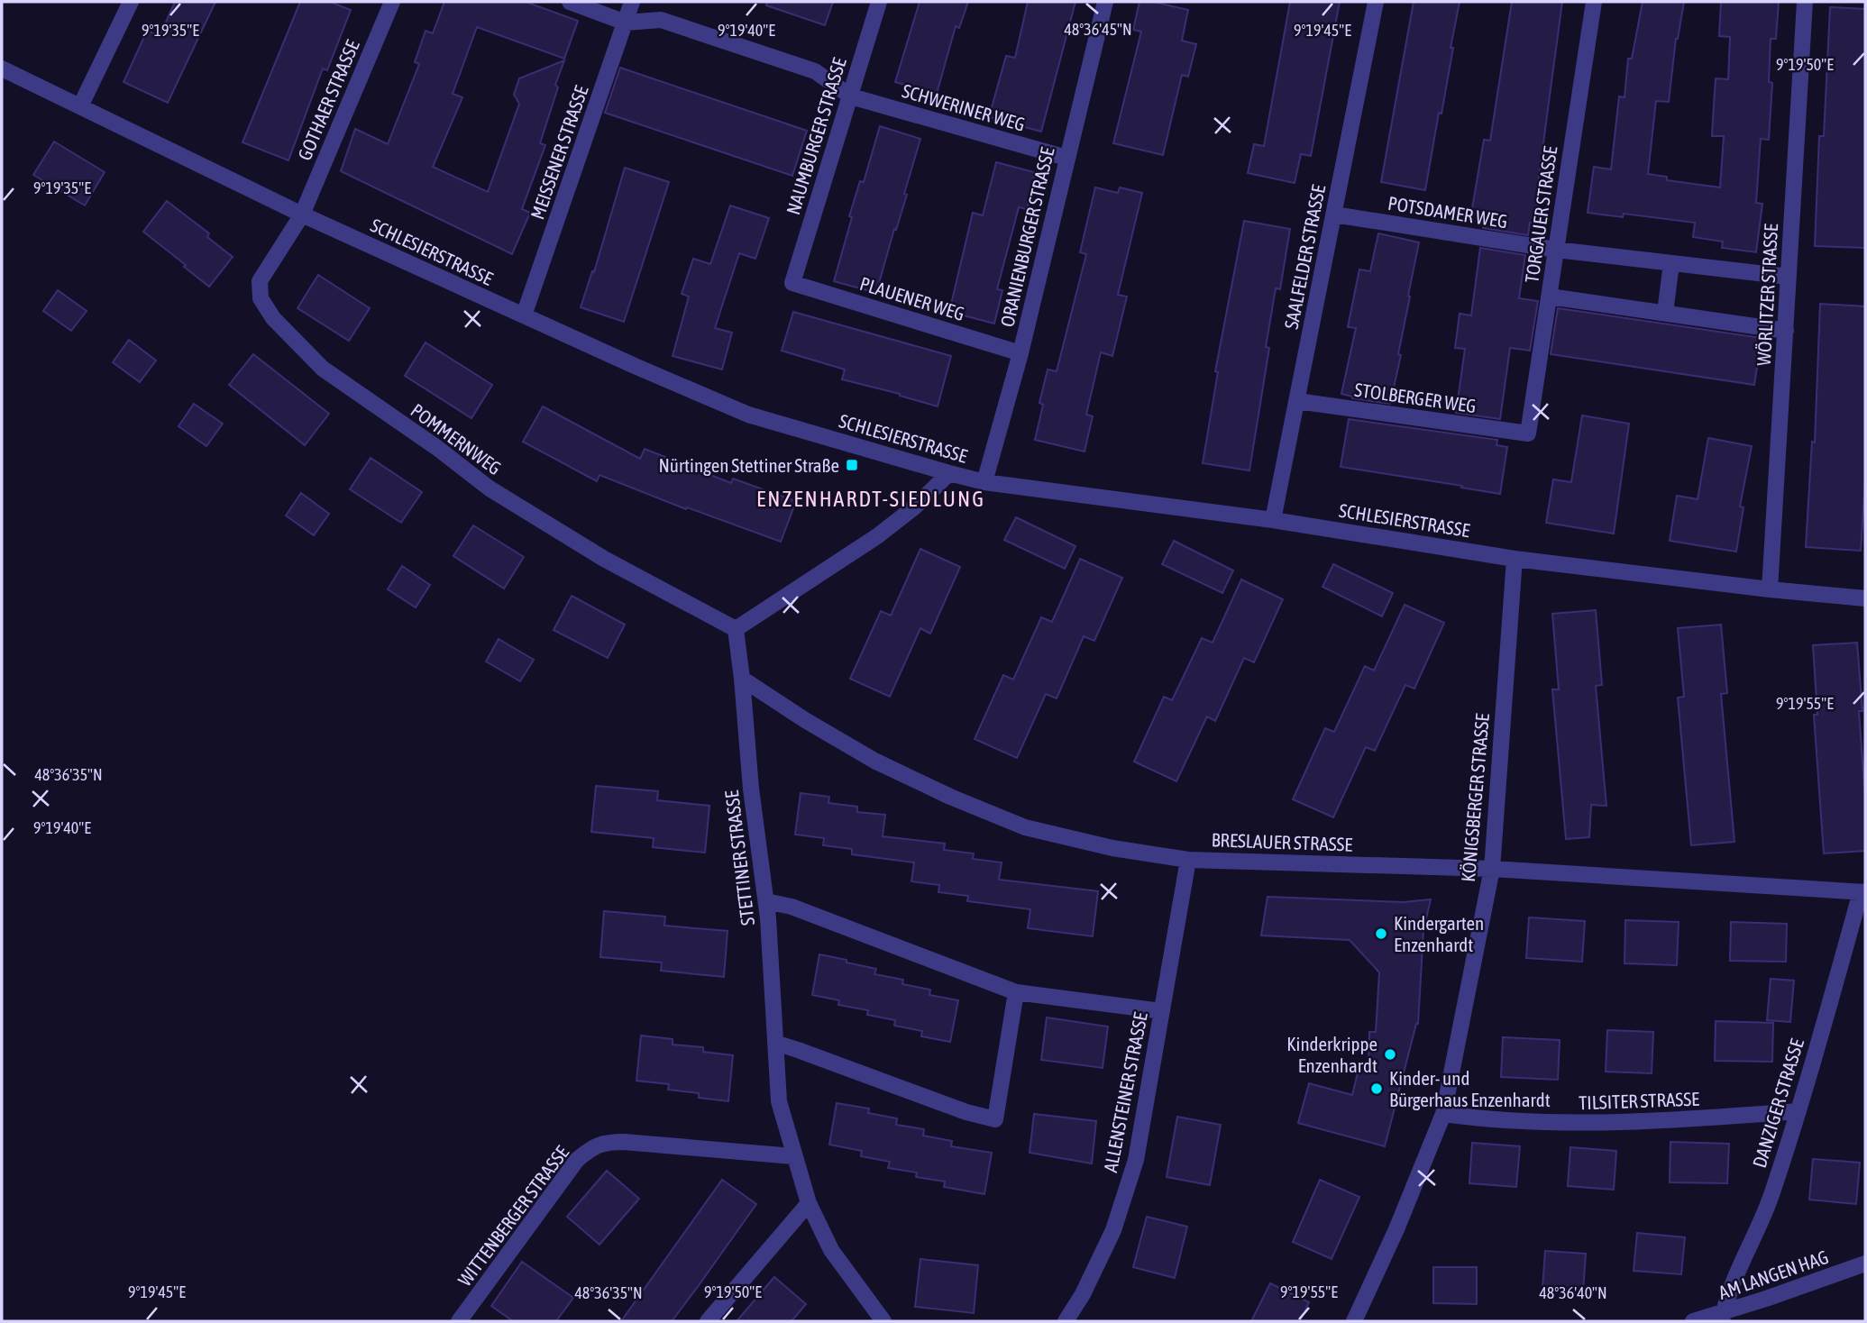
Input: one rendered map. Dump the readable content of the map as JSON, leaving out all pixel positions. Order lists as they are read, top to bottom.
{
  "streets": {
    "street": [
      "GOTHAER STRASSE",
      "SCHWERINER WEG",
      "NAUMBURGER STRASSE",
      "MEISSENER STRASSE",
      "POTSDAMER WEG",
      "TORGAUER STRASSE",
      "ORANIENBURGER STRASSE",
      "SCHLESIERSTRASSE",
      "SAALFELDER STRASSE",
      "WÖRLITZER STRASSE",
      "PLAUENER WEG",
      "STOLBERGER WEG",
      "POMMERNWEG",
      "KÖNIGSBERGER STRASSE",
      "BRESLAUER STRASSE",
      "STETTINER STRASSE",
      "ALLENSTEINER STRASSE",
      "TILSITER STRASSE",
      "DANZIGER STRASSE",
      "WITTENBERGER STRASSE",
      "AM LANGEN HAG"
    ]
  },
  "crossings": [
    ["GOTHAER STRASSE", "SCHLESIERSTRASSE"],
    ["GOTHAER STRASSE", "POMMERNWEG"],
    ["SCHWERINER WEG", "NAUMBURGER STRASSE"],
    ["SCHWERINER WEG", "MEISSENER STRASSE"],
    ["SCHWERINER WEG", "ORANIENBURGER STRASSE"],
    ["NAUMBURGER STRASSE", "PLAUENER WEG"],
    ["MEISSENER STRASSE", "SCHLESIERSTRASSE"],
    ["POTSDAMER WEG", "TORGAUER STRASSE"],
    ["POTSDAMER WEG", "SAALFELDER STRASSE"],
    ["POTSDAMER WEG", "WÖRLITZER STRASSE"],
    ["TORGAUER STRASSE", "STOLBERGER WEG"],
    ["ORANIENBURGER STRASSE", "SCHLESIERSTRASSE"],
    ["ORANIENBURGER STRASSE", "PLAUENER WEG"],
    ["SCHLESIERSTRASSE", "SAALFELDER STRASSE"],
    ["SCHLESIERSTRASSE", "WÖRLITZER STRASSE"],
    ["SCHLESIERSTRASSE", "POMMERNWEG"],
    ["SCHLESIERSTRASSE", "KÖNIGSBERGER STRASSE"],
    ["SAALFELDER STRASSE", "STOLBERGER WEG"],
    ["POMMERNWEG", "STETTINER STRASSE"],
    ["KÖNIGSBERGER STRASSE", "BRESLAUER STRASSE"],
    ["KÖNIGSBERGER STRASSE", "TILSITER STRASSE"],
    ["BRESLAUER STRASSE", "STETTINER STRASSE"],
    ["BRESLAUER STRASSE", "ALLENSTEINER STRASSE"],
    ["BRESLAUER STRASSE", "DANZIGER STRASSE"],
    ["STETTINER STRASSE", "WITTENBERGER STRASSE"],
    ["TILSITER STRASSE", "DANZIGER STRASSE"],
    ["DANZIGER STRASSE", "AM LANGEN HAG"]
  ],
  "districts": ["ENZENHARDT-SIEDLUNG"],
  "places": {
    "transit": ["Nürtingen Stettiner Straße"],
    "other": ["Kindergarten Enzenhardt", "Kinderkrippe Enzenhardt", "Kinder- und Bürgerhaus Enzenhardt"]
  },
  "coordinates": [
    "48°36'45\"N",
    "9°19'35\"E",
    "9°19'40\"E",
    "9°19'45\"E",
    "9°19'50\"E",
    "9°19'55\"E",
    "48°36'35\"N",
    "48°36'40\"N"
  ]
}
